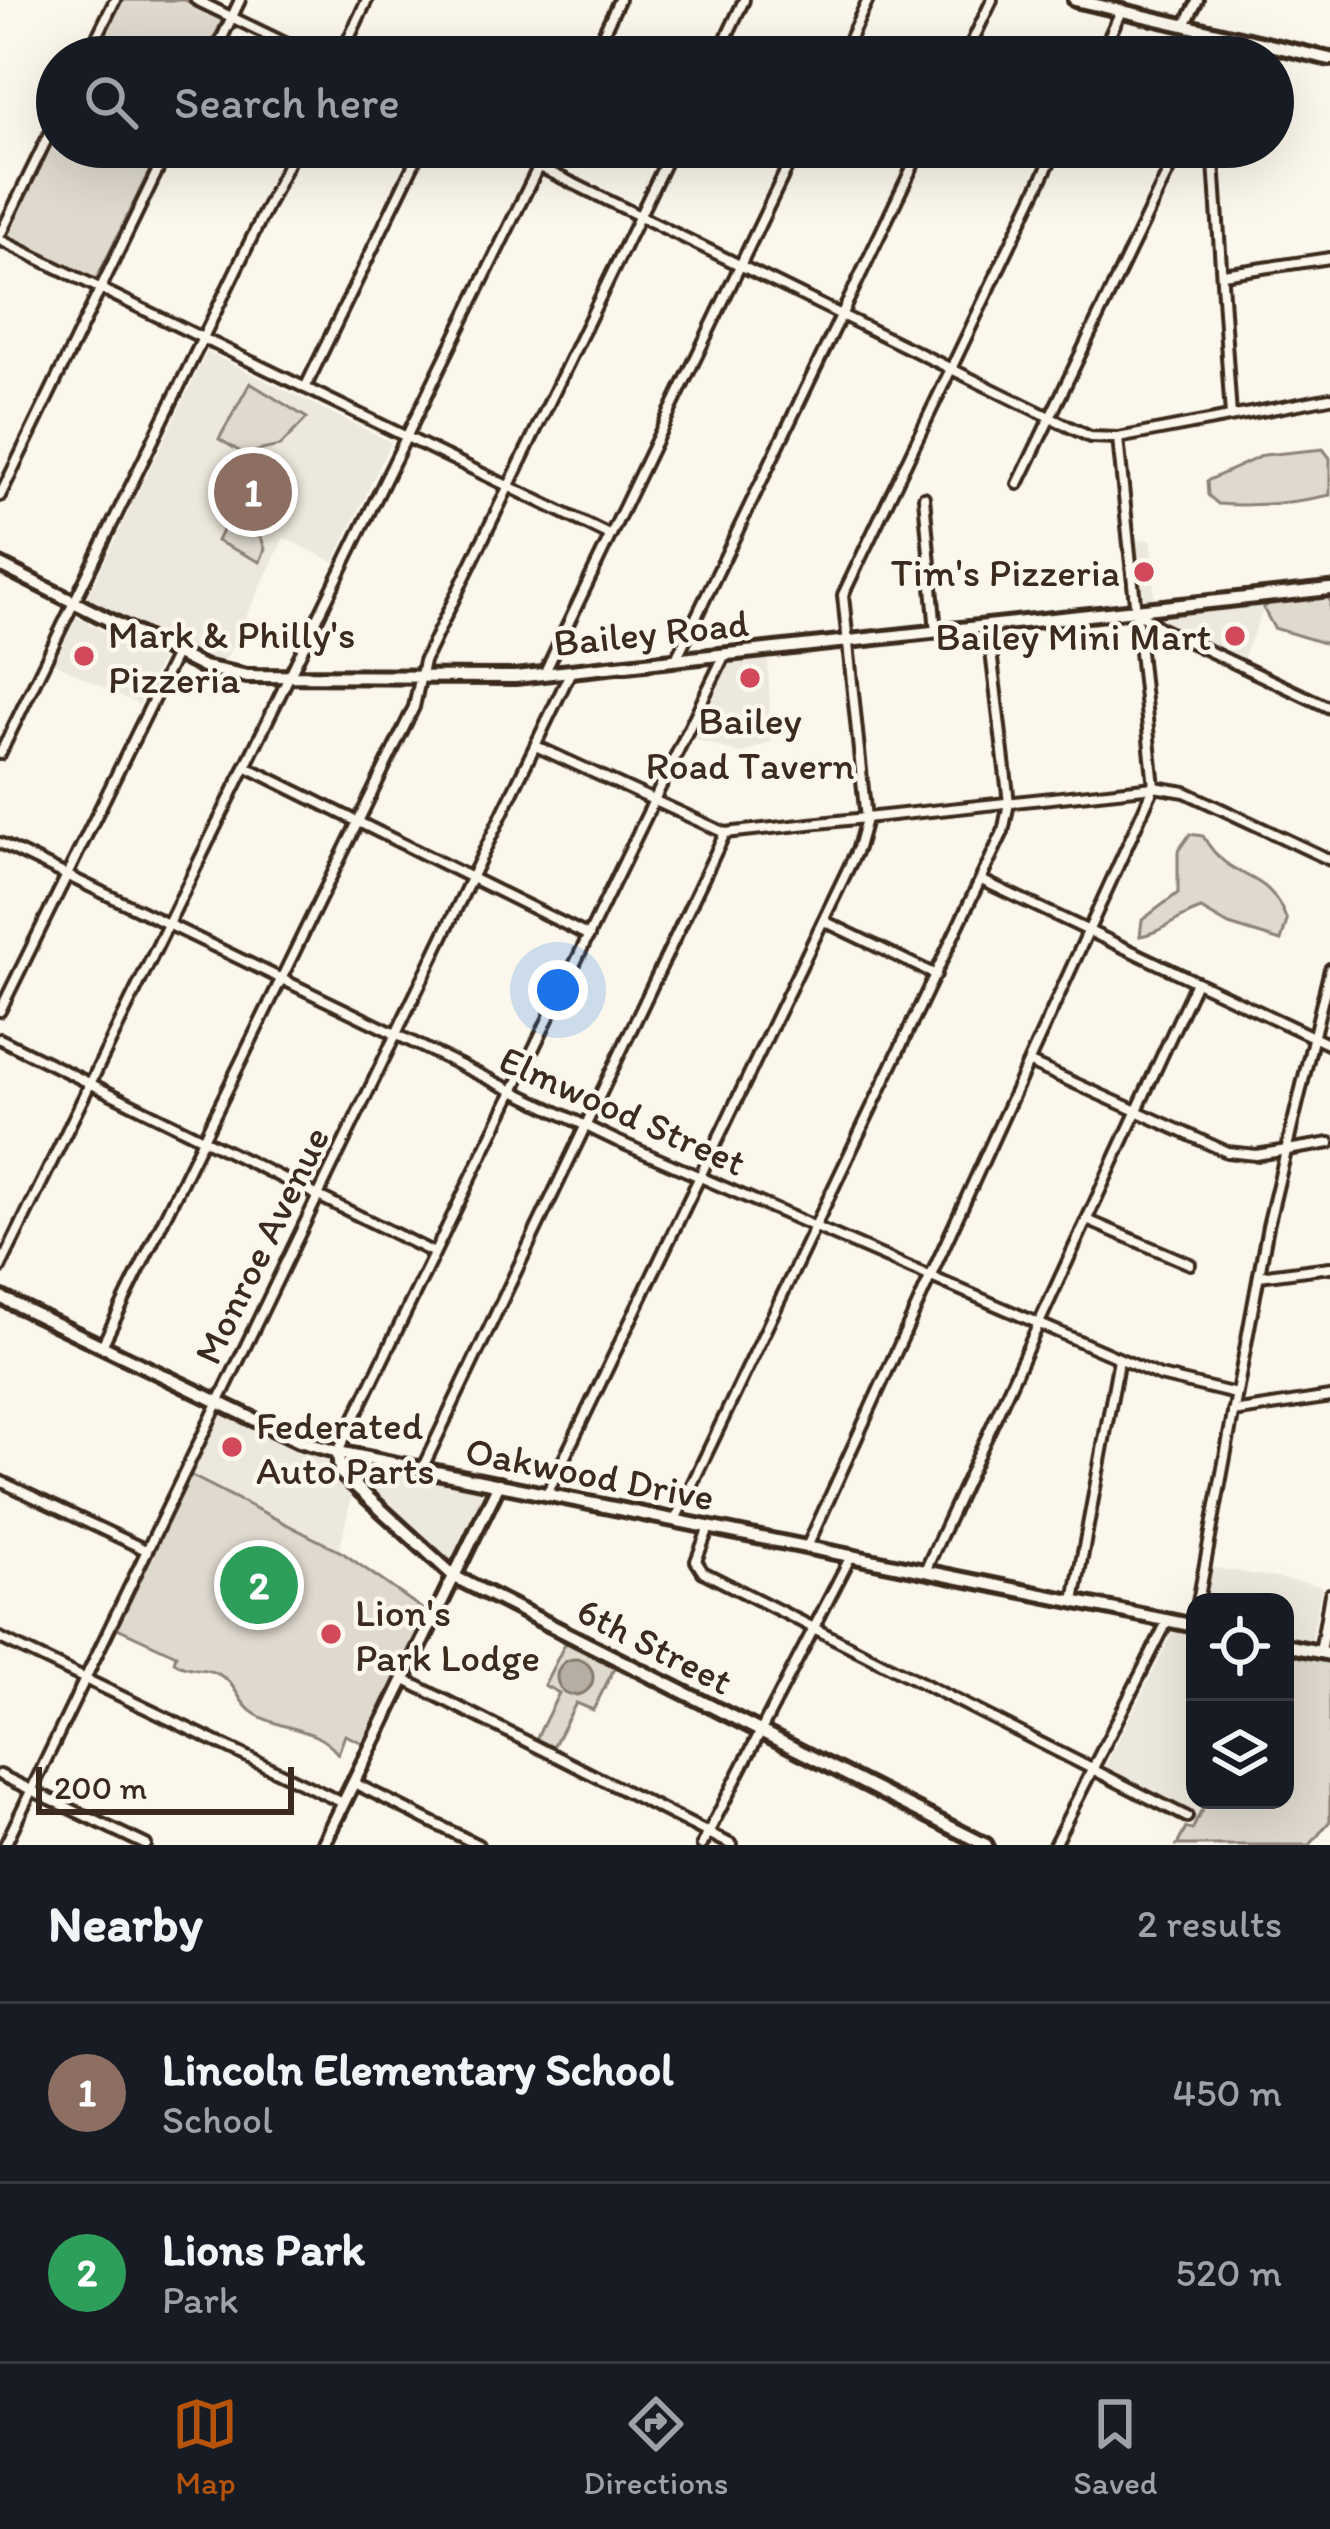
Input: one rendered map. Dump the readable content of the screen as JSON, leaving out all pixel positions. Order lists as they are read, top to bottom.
{
  "streets": {
    "street": [
      "Bailey Road",
      "Elmwood Street",
      "Monroe Avenue",
      "Oakwood Drive",
      "6th Street"
    ]
  },
  "crossings": [
    ["Bailey Road", "Monroe Avenue"],
    ["Elmwood Street", "Monroe Avenue"],
    ["Monroe Avenue", "Oakwood Drive"],
    ["Oakwood Drive", "6th Street"]
  ],
  "places": [
    "Tim's Pizzeria",
    "Bailey Mini Mart",
    "Mark & Philly's Pizzeria",
    "Bailey Road Tavern",
    "Federated Auto Parts",
    "Lion's Park Lodge"
  ],
  "scale_bar": "200 m",
  "page": {
    "search": "Search here",
    "pins": ["1", "2"],
    "scale": "200 m",
    "heading": ["Nearby", "2 results"],
    "list": [
      {
        "mark": "1",
        "name": "Lincoln Elementary School",
        "note": "School",
        "value": "450 m"
      },
      {
        "mark": "2",
        "name": "Lions Park",
        "note": "Park",
        "value": "520 m"
      }
    ],
    "nav": ["Map", "Directions", "Saved"]
  }
}
